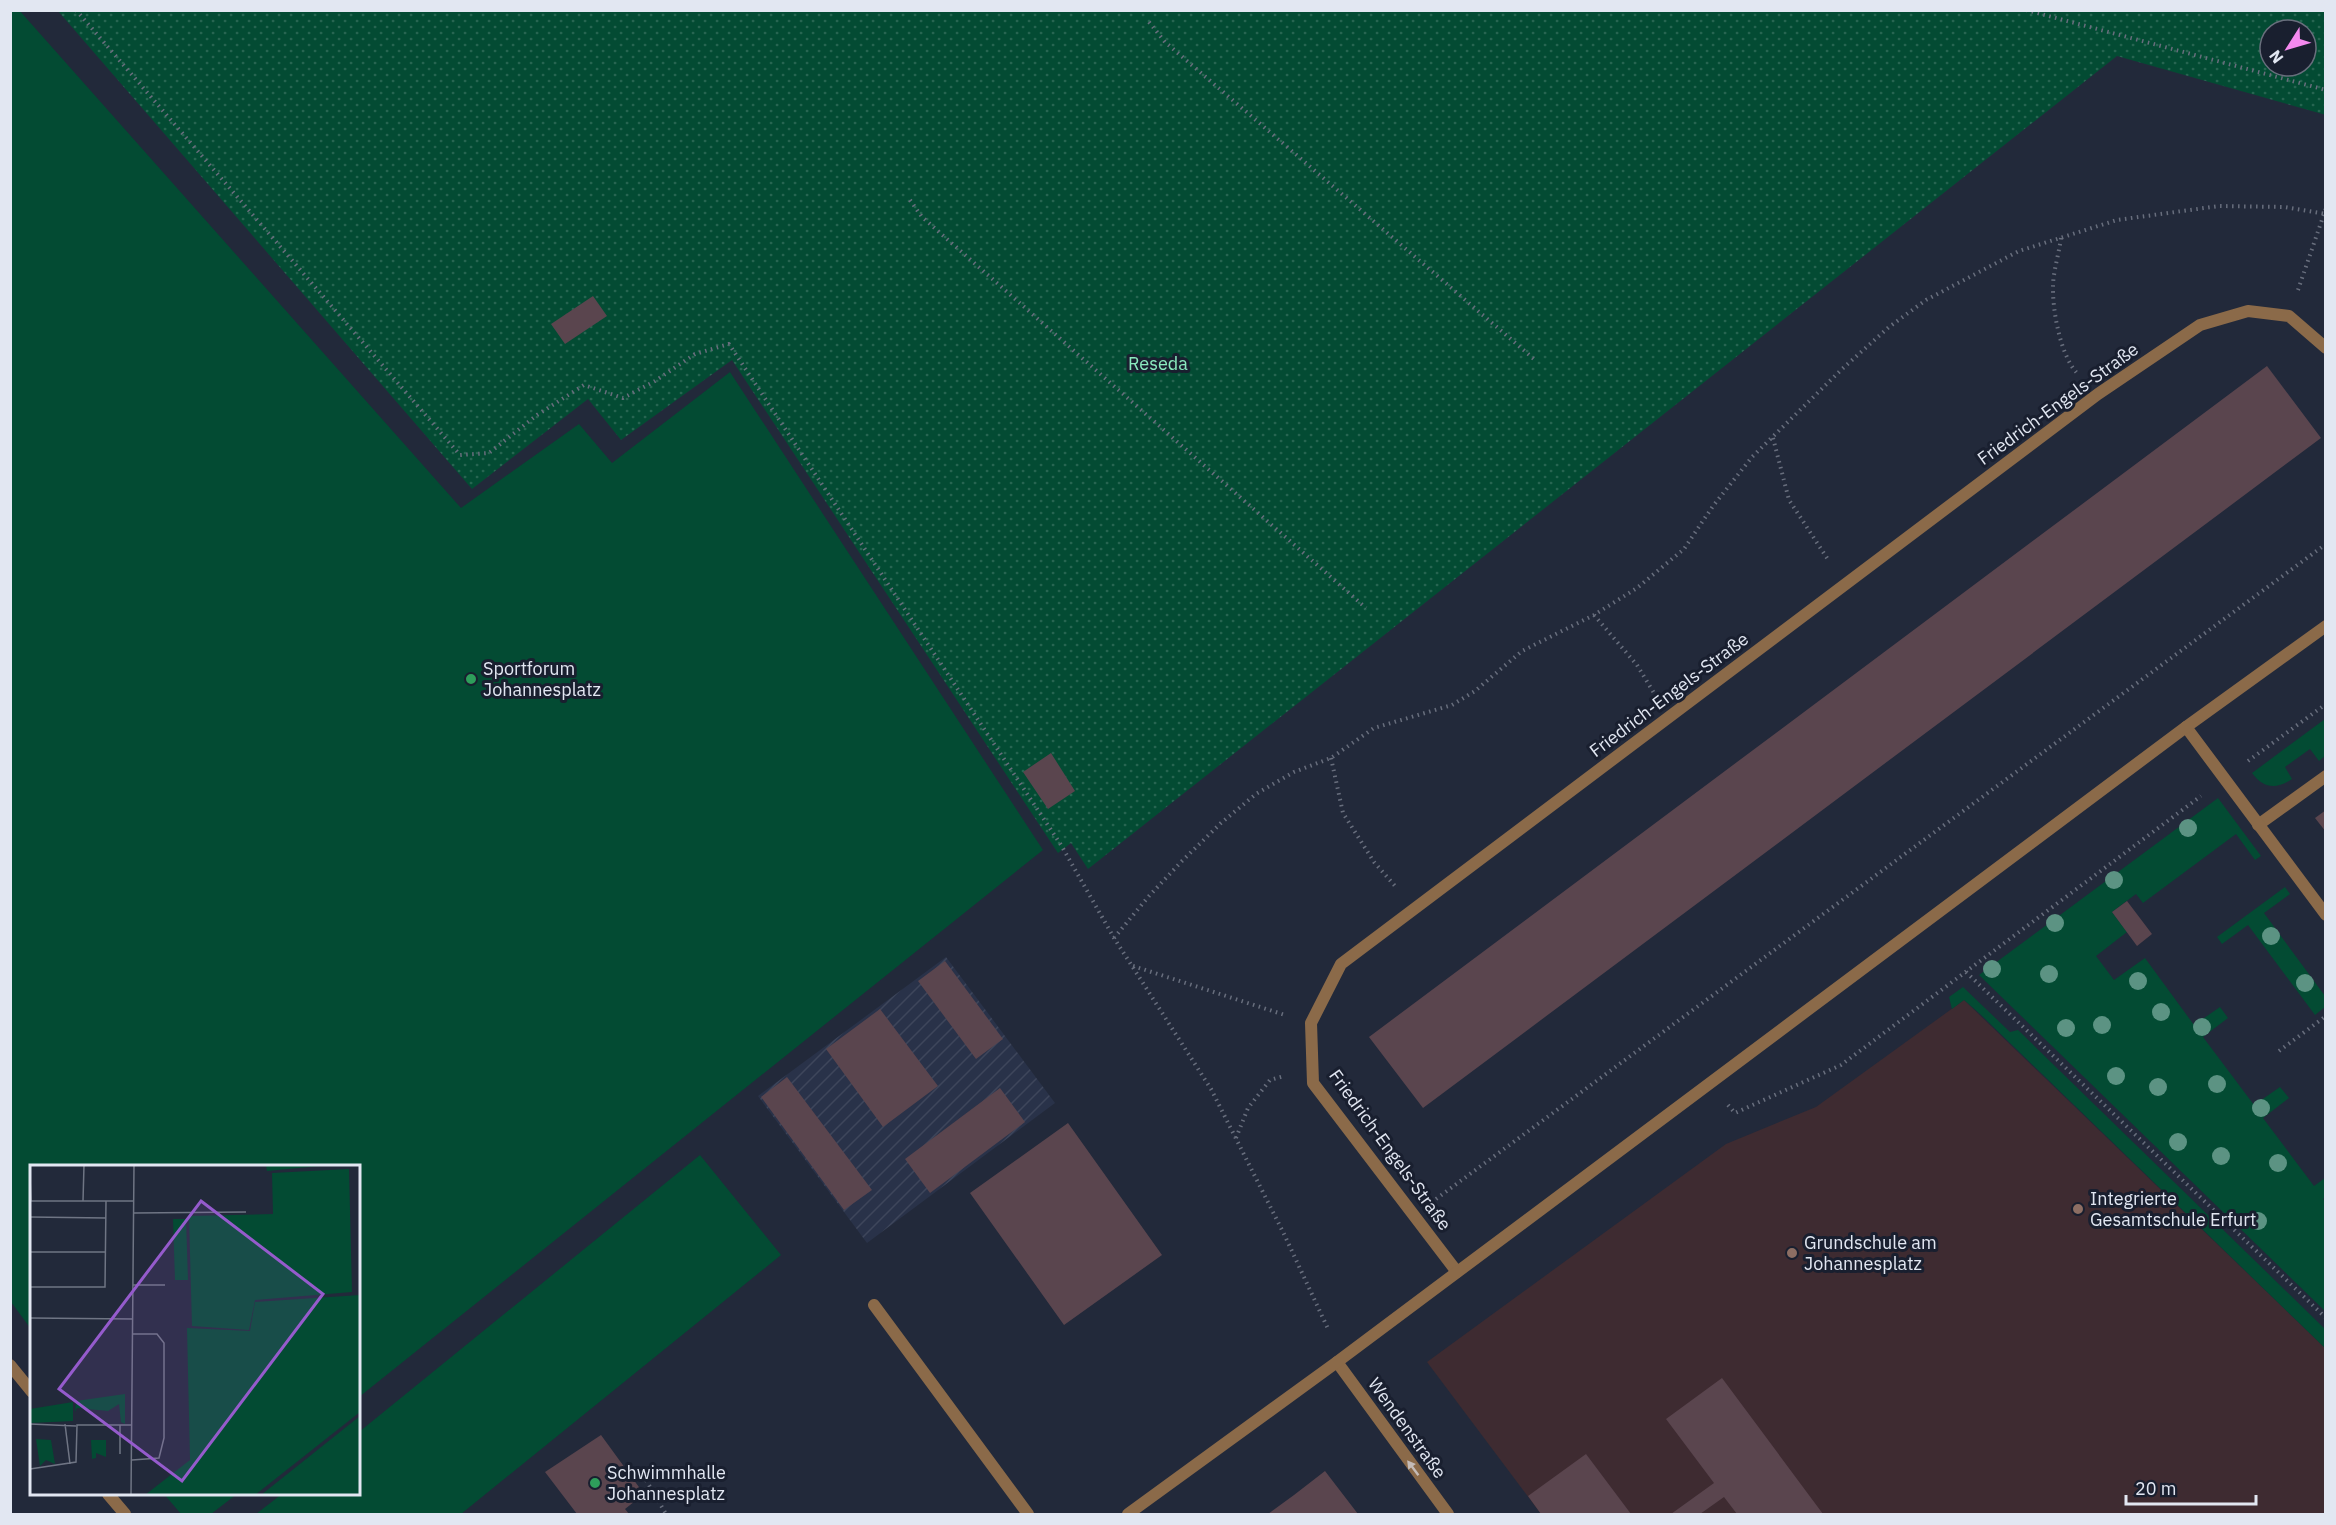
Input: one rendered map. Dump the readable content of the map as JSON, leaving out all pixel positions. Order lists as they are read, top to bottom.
{
  "streets": {
    "street": ["Friedrich-Engels-Straße", "Wendenstraße"]
  },
  "one_way": ["Wendenstraße"],
  "parks": ["Reseda"],
  "places": [
    "Sportforum Johannesplatz",
    "Integrierte Gesamtschule Erfurt",
    "Grundschule am Johannesplatz",
    "Schwimmhalle Johannesplatz"
  ],
  "scale_bar": "20 m",
  "north": "bottom left"
}
